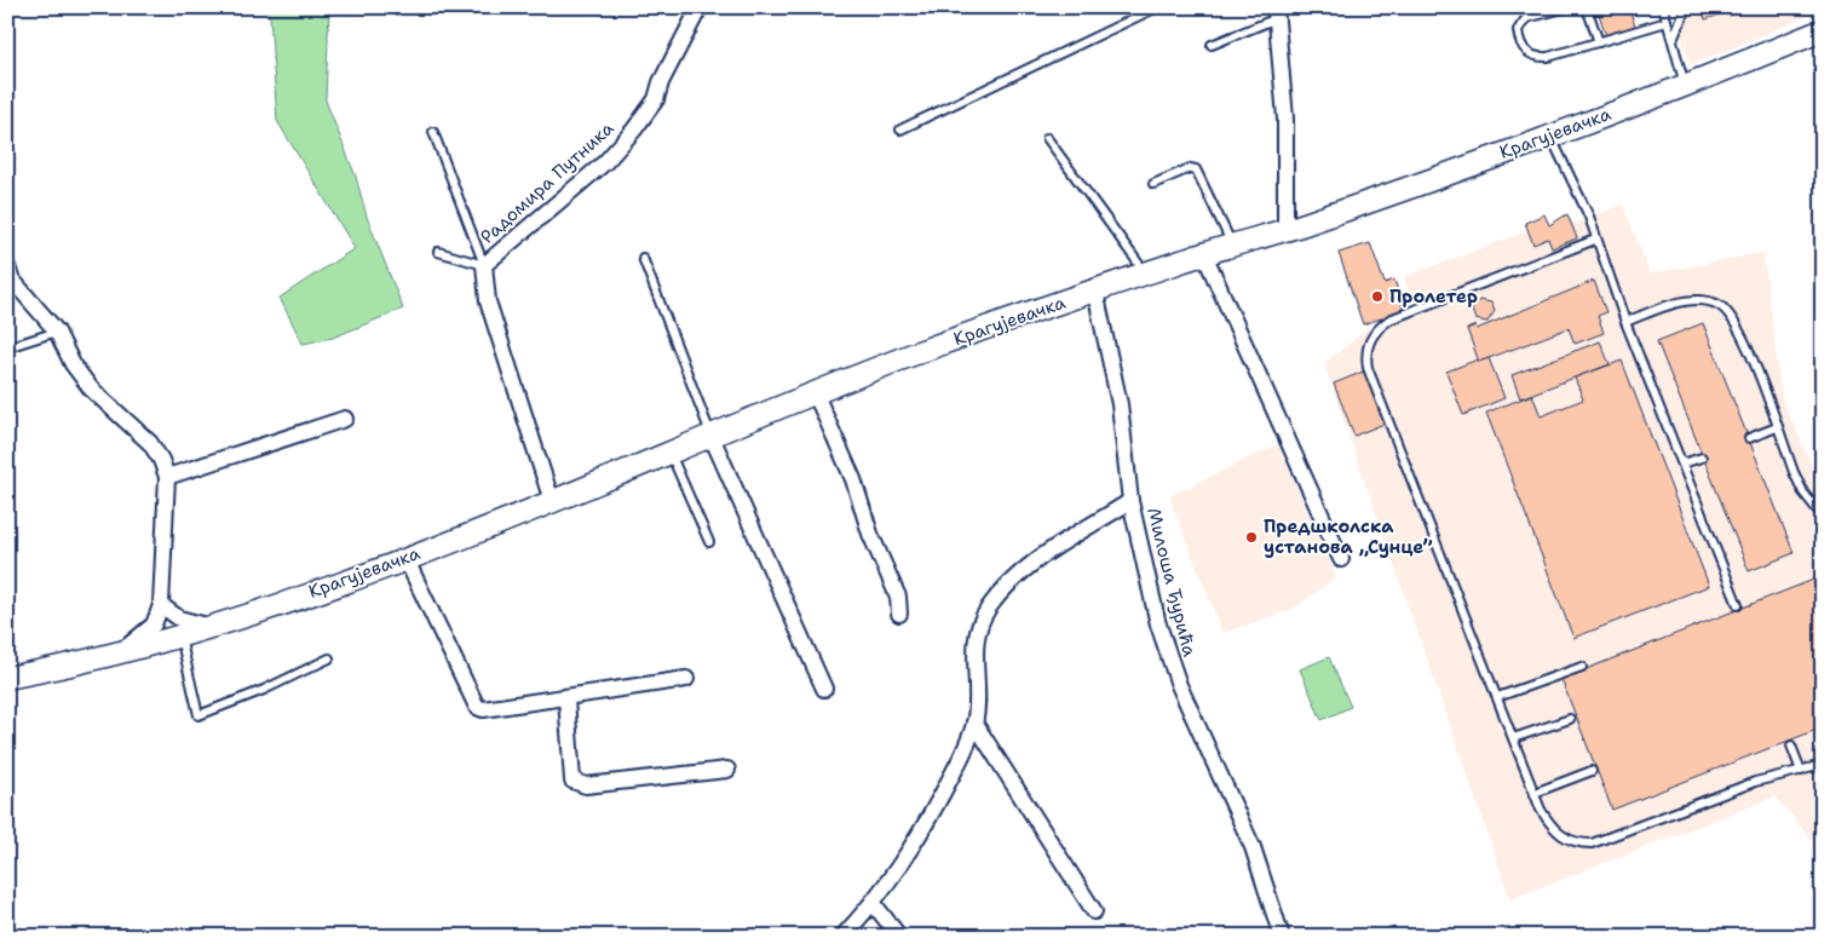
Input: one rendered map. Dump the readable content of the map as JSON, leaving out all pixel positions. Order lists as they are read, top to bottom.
{
  "streets": {
    "main road": ["Крагујевачка"],
    "street": ["Радомира Путника", "Милоша Ђурића"]
  },
  "crossings": [
    ["Крагујевачка", "Радомира Путника"],
    ["Крагујевачка", "Милоша Ђурића"]
  ],
  "places": ["Пролетер", "Предшколска установа „Сунце”"]
}
